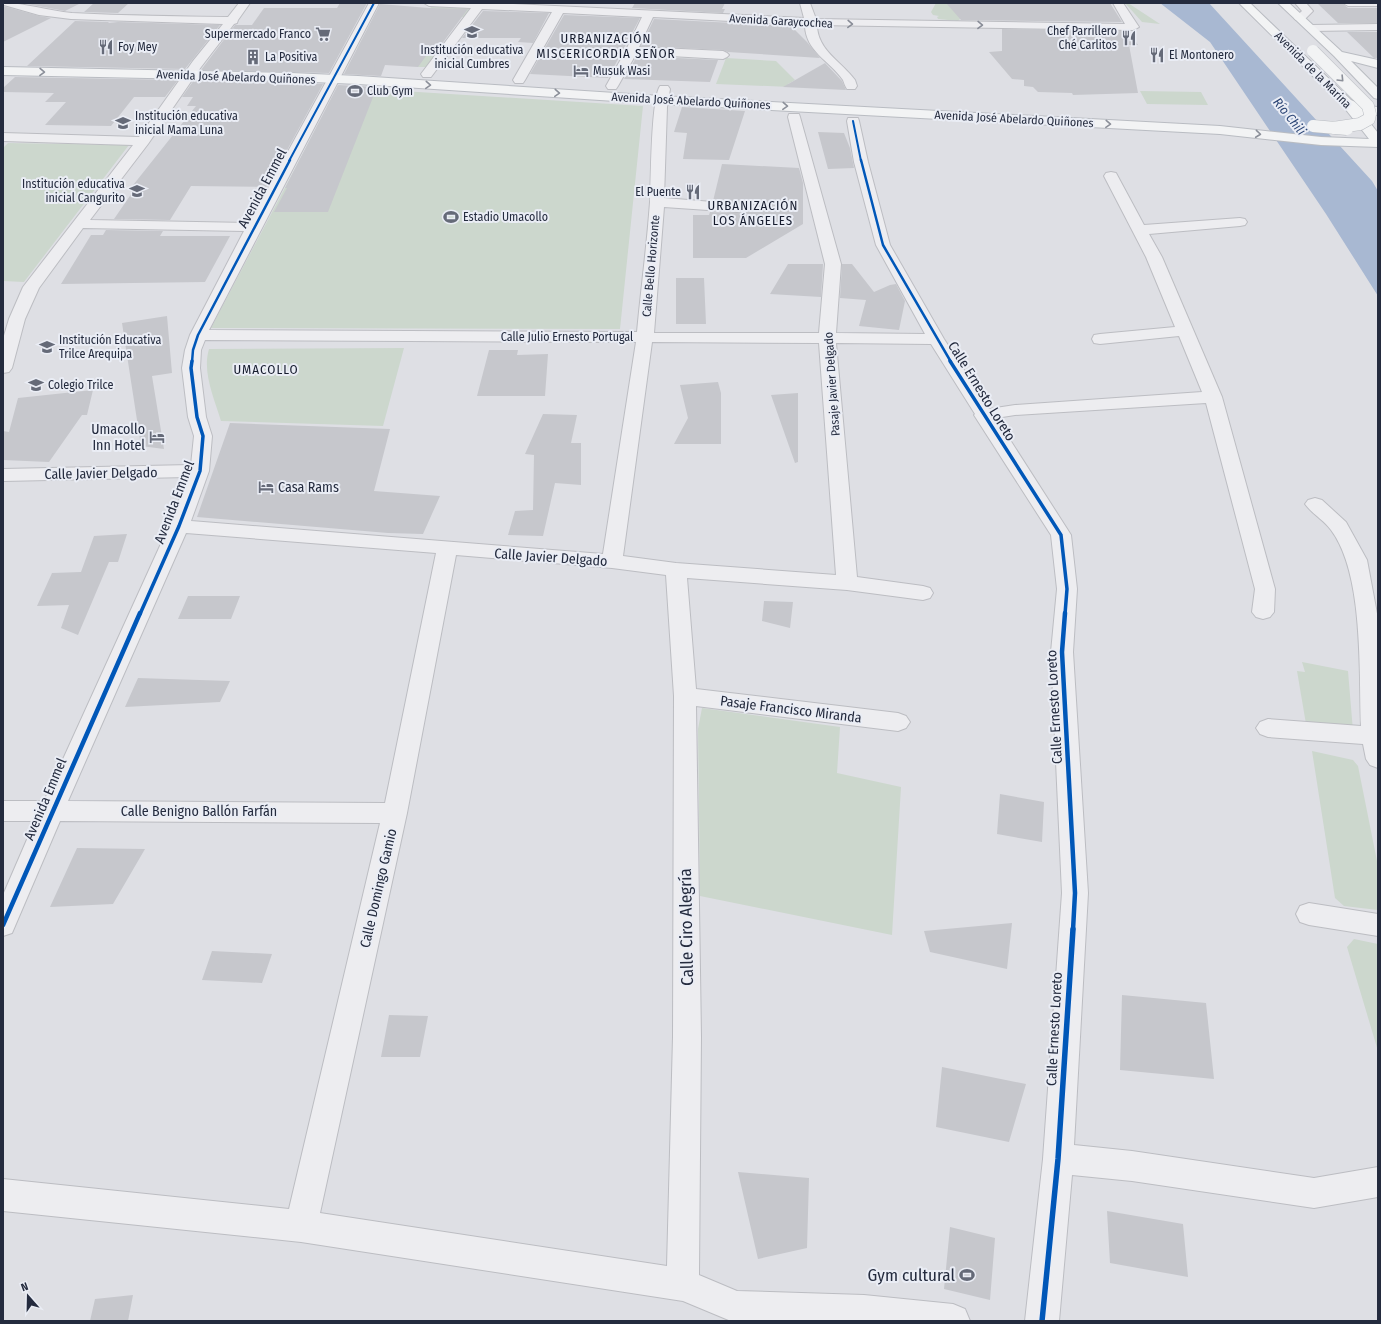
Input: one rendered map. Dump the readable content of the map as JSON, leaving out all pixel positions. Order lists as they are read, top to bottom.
{
  "streets": {
    "main road": ["Avenida de la Marina", "Avenida José Abelardo Quiñones"],
    "street": [
      "Avenida Garaycochea",
      "Avenida Emmel",
      "Calle Bello Horizonte",
      "Calle Julio Ernesto Portugal",
      "Pasaje Javier Delgado",
      "Calle Ernesto Loreto",
      "Calle Javier Delgado",
      "Pasaje Francisco Miranda",
      "Calle Benigno Ballón Farfán",
      "Calle Domingo Gamio",
      "Calle Ciro Alegría"
    ]
  },
  "crossings": [
    ["Avenida de la Marina", "Avenida José Abelardo Quiñones"],
    ["Avenida José Abelardo Quiñones", "Avenida Emmel"],
    ["Avenida José Abelardo Quiñones", "Calle Bello Horizonte"],
    ["Avenida Emmel", "Calle Julio Ernesto Portugal"],
    ["Avenida Emmel", "Calle Javier Delgado"],
    ["Avenida Emmel", "Calle Benigno Ballón Farfán"],
    ["Calle Bello Horizonte", "Calle Julio Ernesto Portugal"],
    ["Calle Bello Horizonte", "Calle Javier Delgado"],
    ["Calle Julio Ernesto Portugal", "Pasaje Javier Delgado"],
    ["Calle Julio Ernesto Portugal", "Calle Ernesto Loreto"],
    ["Pasaje Javier Delgado", "Calle Javier Delgado"],
    ["Calle Javier Delgado", "Calle Domingo Gamio"],
    ["Calle Javier Delgado", "Calle Ciro Alegría"],
    ["Pasaje Francisco Miranda", "Calle Ciro Alegría"],
    ["Calle Benigno Ballón Farfán", "Calle Domingo Gamio"]
  ],
  "one_way": ["Avenida Garaycochea"],
  "districts": ["URBANIZACIÓN MISCERICORDIA SEÑOR", "URBANIZACIÓN LOS ÁNGELES", "UMACOLLO"],
  "water": ["Río Chili"],
  "places": {
    "school or university": [
      "Institución educativa inicial Cumbres",
      "Institución educativa inicial Mama Luna",
      "Institución educativa inicial Cangurito",
      "Institución Educativa Trilce Arequipa",
      "Colegio Trilce"
    ],
    "supermarket": ["Supermercado Franco"],
    "restaurant": [
      "Chef Parrillero Ché Carlitos",
      "Foy Mey",
      "El Montonero",
      "El Puente"
    ],
    "building": ["La Positiva"],
    "hotel": ["Musuk Wasi", "Umacollo Inn Hotel", "Casa Rams"],
    "sports": ["Club Gym", "Estadio Umacollo", "Gym cultural"]
  },
  "north": "top"
}
